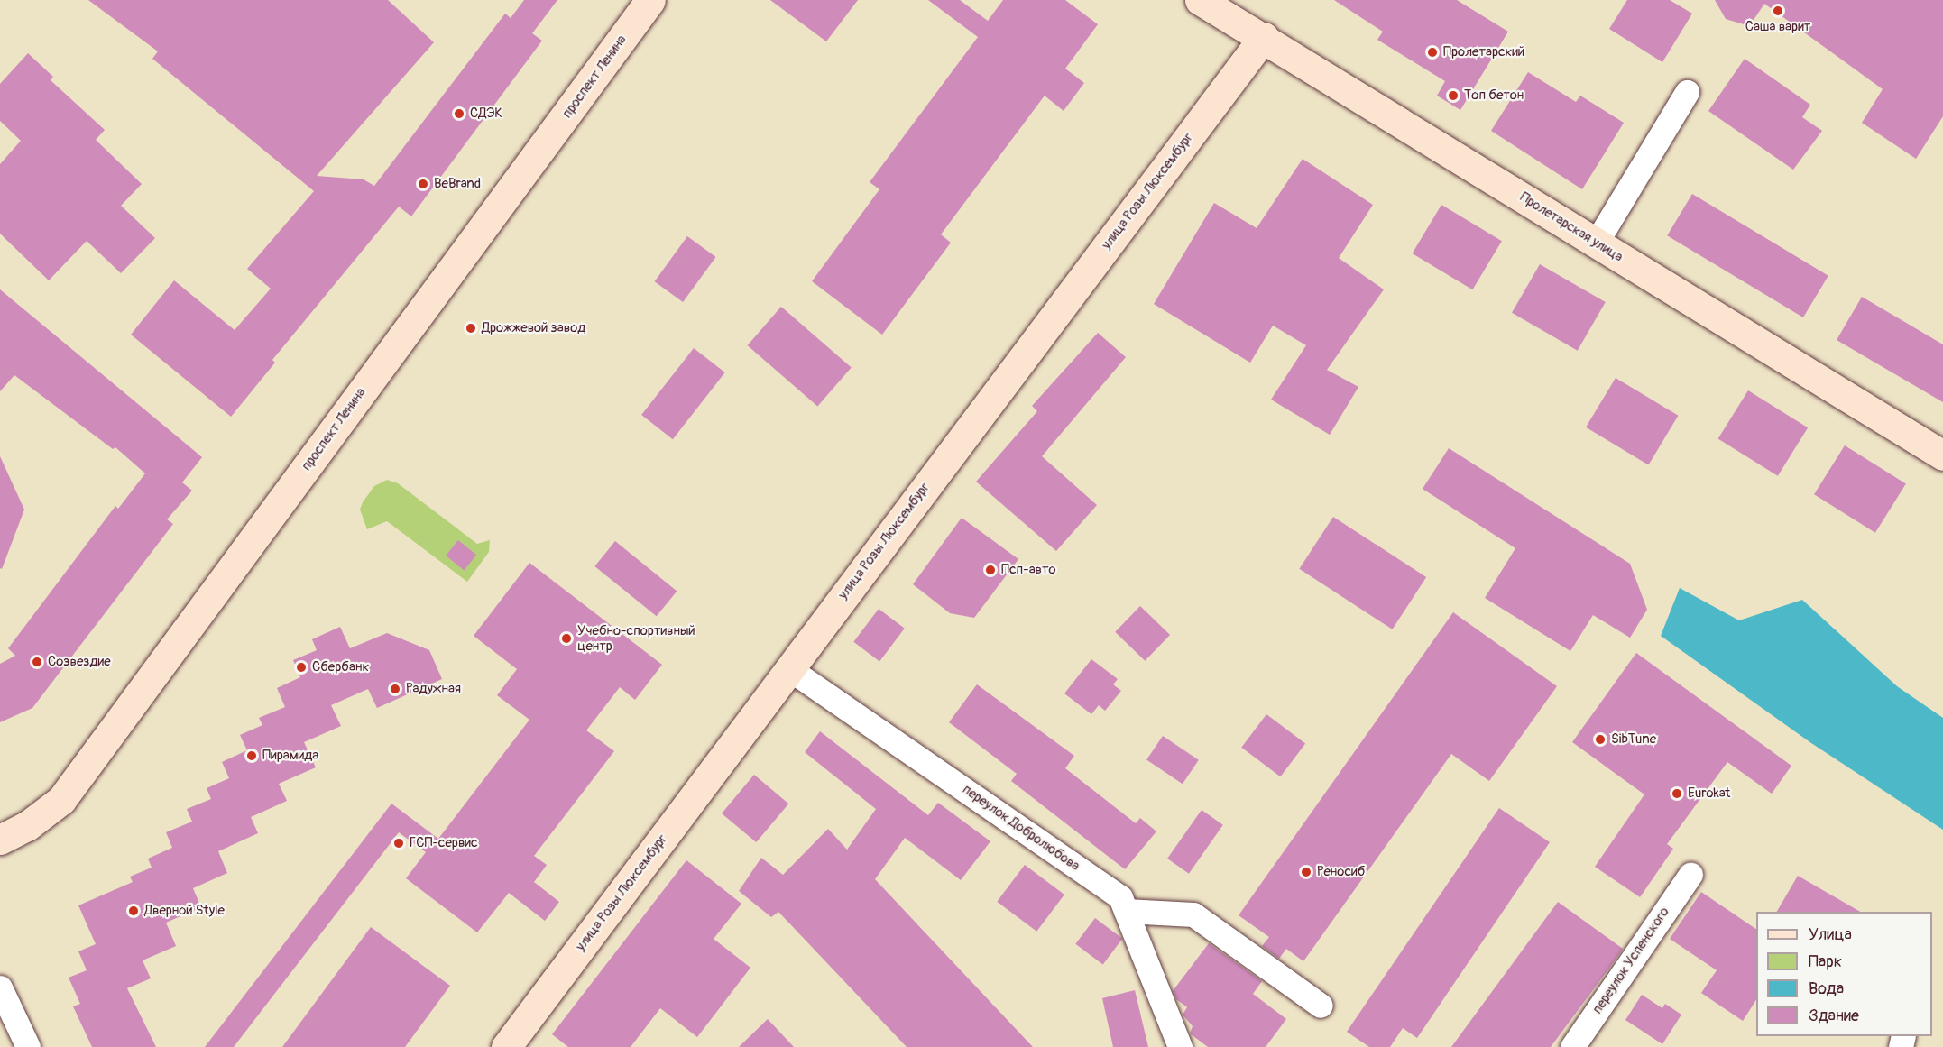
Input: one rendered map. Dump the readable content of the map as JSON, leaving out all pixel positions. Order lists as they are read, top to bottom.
{
  "streets": {
    "street": [
      "проспект Ленина",
      "улица Розы Люксембург",
      "Пролетарская улица",
      "переулок Добролюбова",
      "переулок Успенского"
    ]
  },
  "crossings": [
    ["улица Розы Люксембург", "Пролетарская улица"],
    ["улица Розы Люксембург", "переулок Добролюбова"]
  ],
  "places": [
    "Саша варит",
    "Пролетарский",
    "Топ бетон",
    "СДЭК",
    "BeBrand",
    "Дрожжевой завод",
    "Псп-авто",
    "Учебно-спортивный центр",
    "Созвездие",
    "Сбербанк",
    "Радужная",
    "SibTune",
    "Пирамида",
    "Eurokat",
    "ГСП-сервис",
    "Реносиб",
    "Дверной Style"
  ],
  "legend": [
    "Улица",
    "Парк",
    "Вода",
    "Здание"
  ]
}
